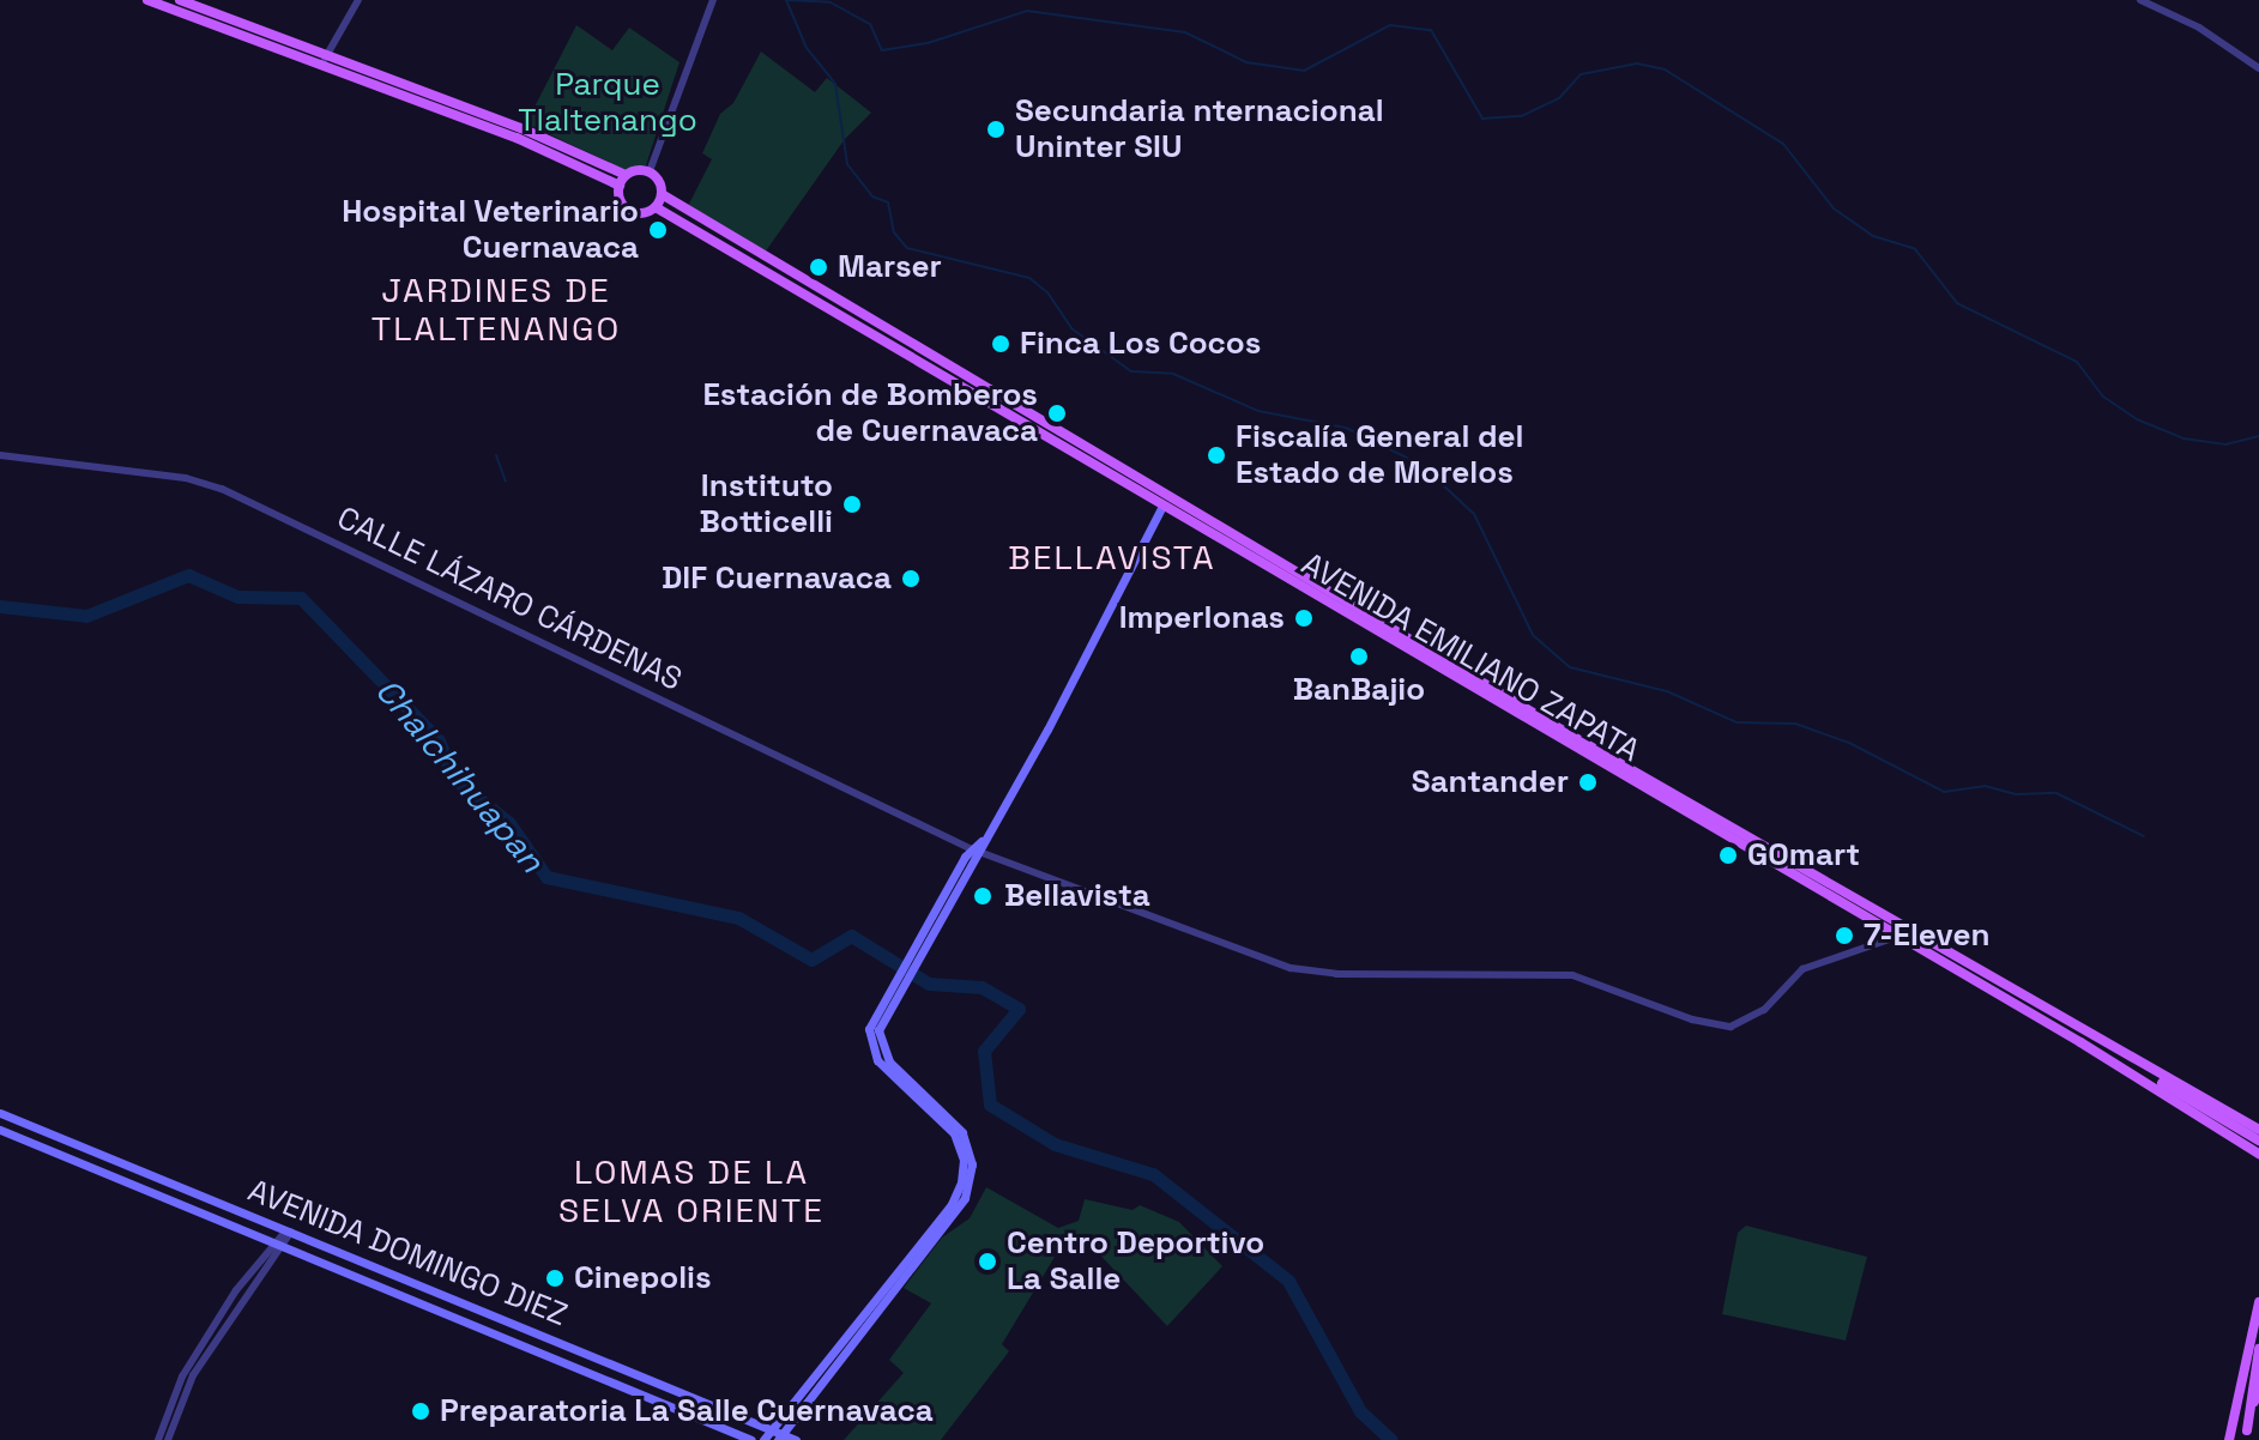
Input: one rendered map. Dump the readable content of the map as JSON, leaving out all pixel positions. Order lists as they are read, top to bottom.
{
  "streets": {
    "main road": ["AVENIDA EMILIANO ZAPATA", "AVENIDA DOMINGO DIEZ"],
    "street": ["CALLE LÁZARO CÁRDENAS"]
  },
  "crossings": [
    ["CALLE LÁZARO CÁRDENAS", "AVENIDA EMILIANO ZAPATA"]
  ],
  "districts": ["JARDINES DE TLALTENANGO", "BELLAVISTA", "LOMAS DE LA SELVA ORIENTE"],
  "water": ["Chalchihuapan"],
  "parks": ["Parque Tlaltenango"],
  "places": [
    "Secundaria nternacional Uninter SIU",
    "Hospital Veterinario Cuernavaca",
    "Marser",
    "Finca Los Cocos",
    "Estación de Bomberos de Cuernavaca",
    "Fiscalía General del Estado de Morelos",
    "Instituto Botticelli",
    "DIF Cuernavaca",
    "Imperlonas",
    "BanBajio",
    "Santander",
    "GOmart",
    "Bellavista",
    "7-Eleven",
    "Centro Deportivo La Salle",
    "Cinepolis",
    "Preparatoria La Salle Cuernavaca"
  ]
}
